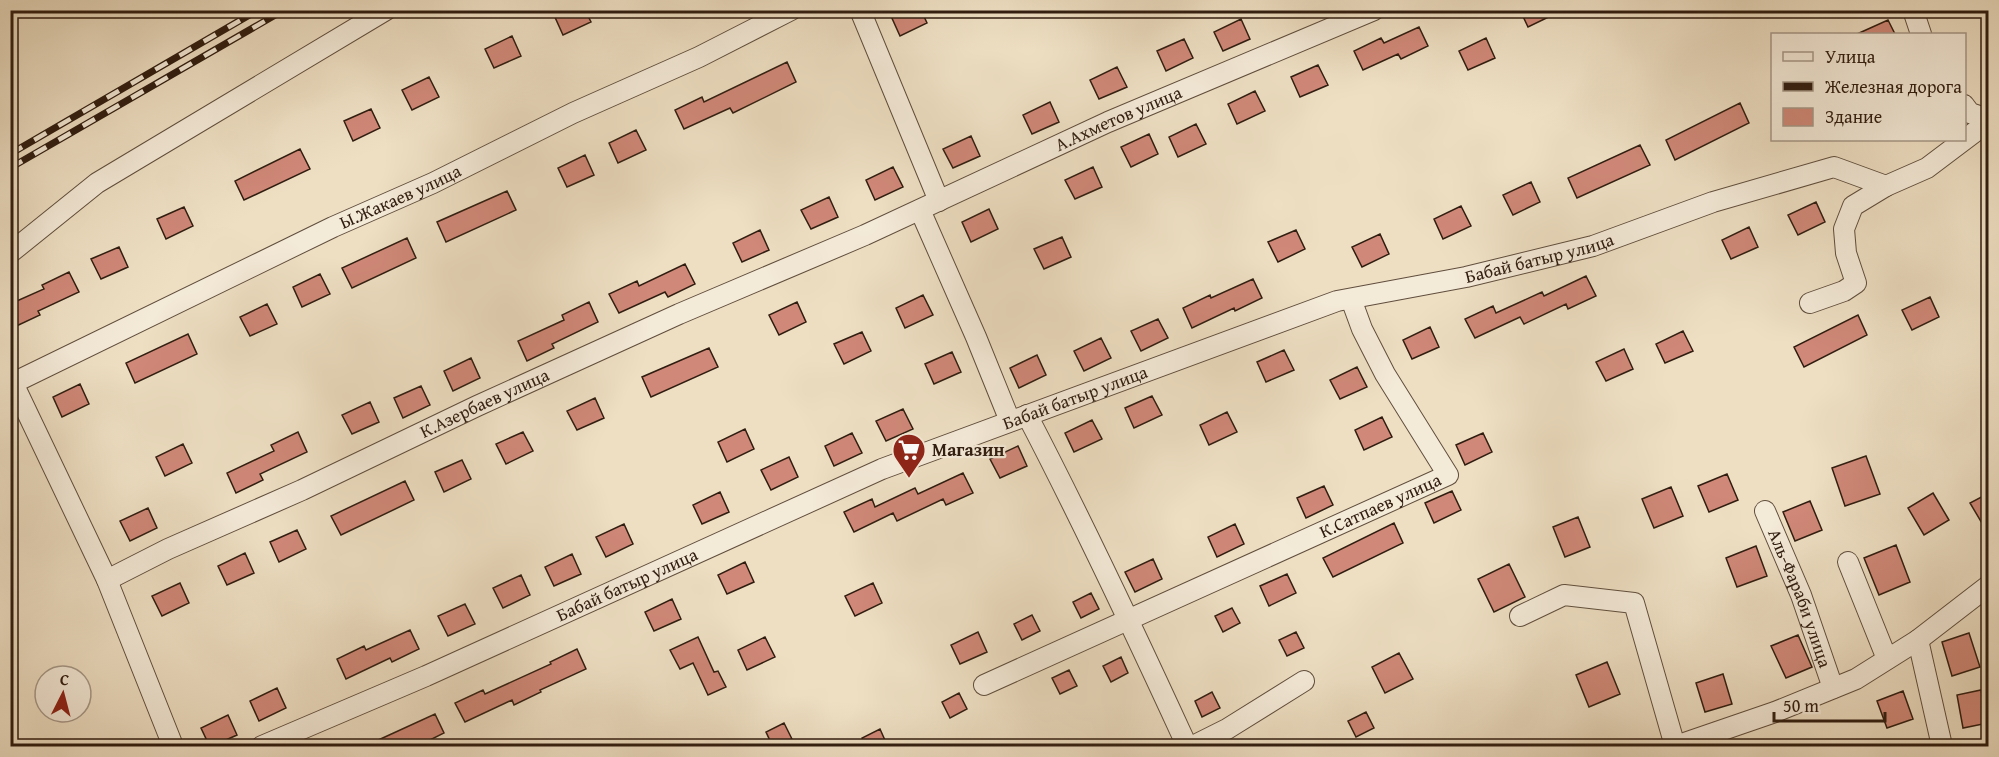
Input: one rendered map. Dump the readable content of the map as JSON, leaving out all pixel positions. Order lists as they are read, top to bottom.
{
  "streets": {
    "street": [
      "А.Ахметов улица",
      "Ы.Жакаев улица",
      "Бабай батыр улица",
      "К.Азербаев улица",
      "К.Сатпаев улица",
      "Аль-Фараби улица"
    ]
  },
  "crossings": [
    ["А.Ахметов улица", "К.Азербаев улица"],
    ["Бабай батыр улица", "К.Сатпаев улица"]
  ],
  "places": {
    "supermarket": ["Магазин"]
  },
  "legend": ["Улица", "Железная дорога", "Здание"],
  "scale_bar": "50 m",
  "north": "top"
}
